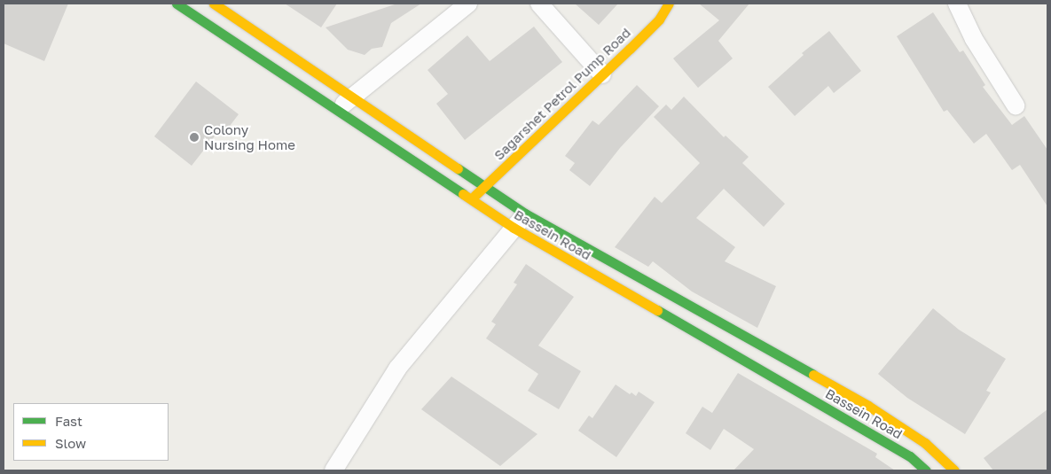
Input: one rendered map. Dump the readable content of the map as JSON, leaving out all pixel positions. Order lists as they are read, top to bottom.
{
  "streets": {
    "main road": ["Sagarshet Petrol Pump Road", "Bassein Road"]
  },
  "crossings": [
    ["Sagarshet Petrol Pump Road", "Bassein Road"]
  ],
  "places": ["Colony Nursing Home"],
  "legend": ["Fast", "Slow"]
}
